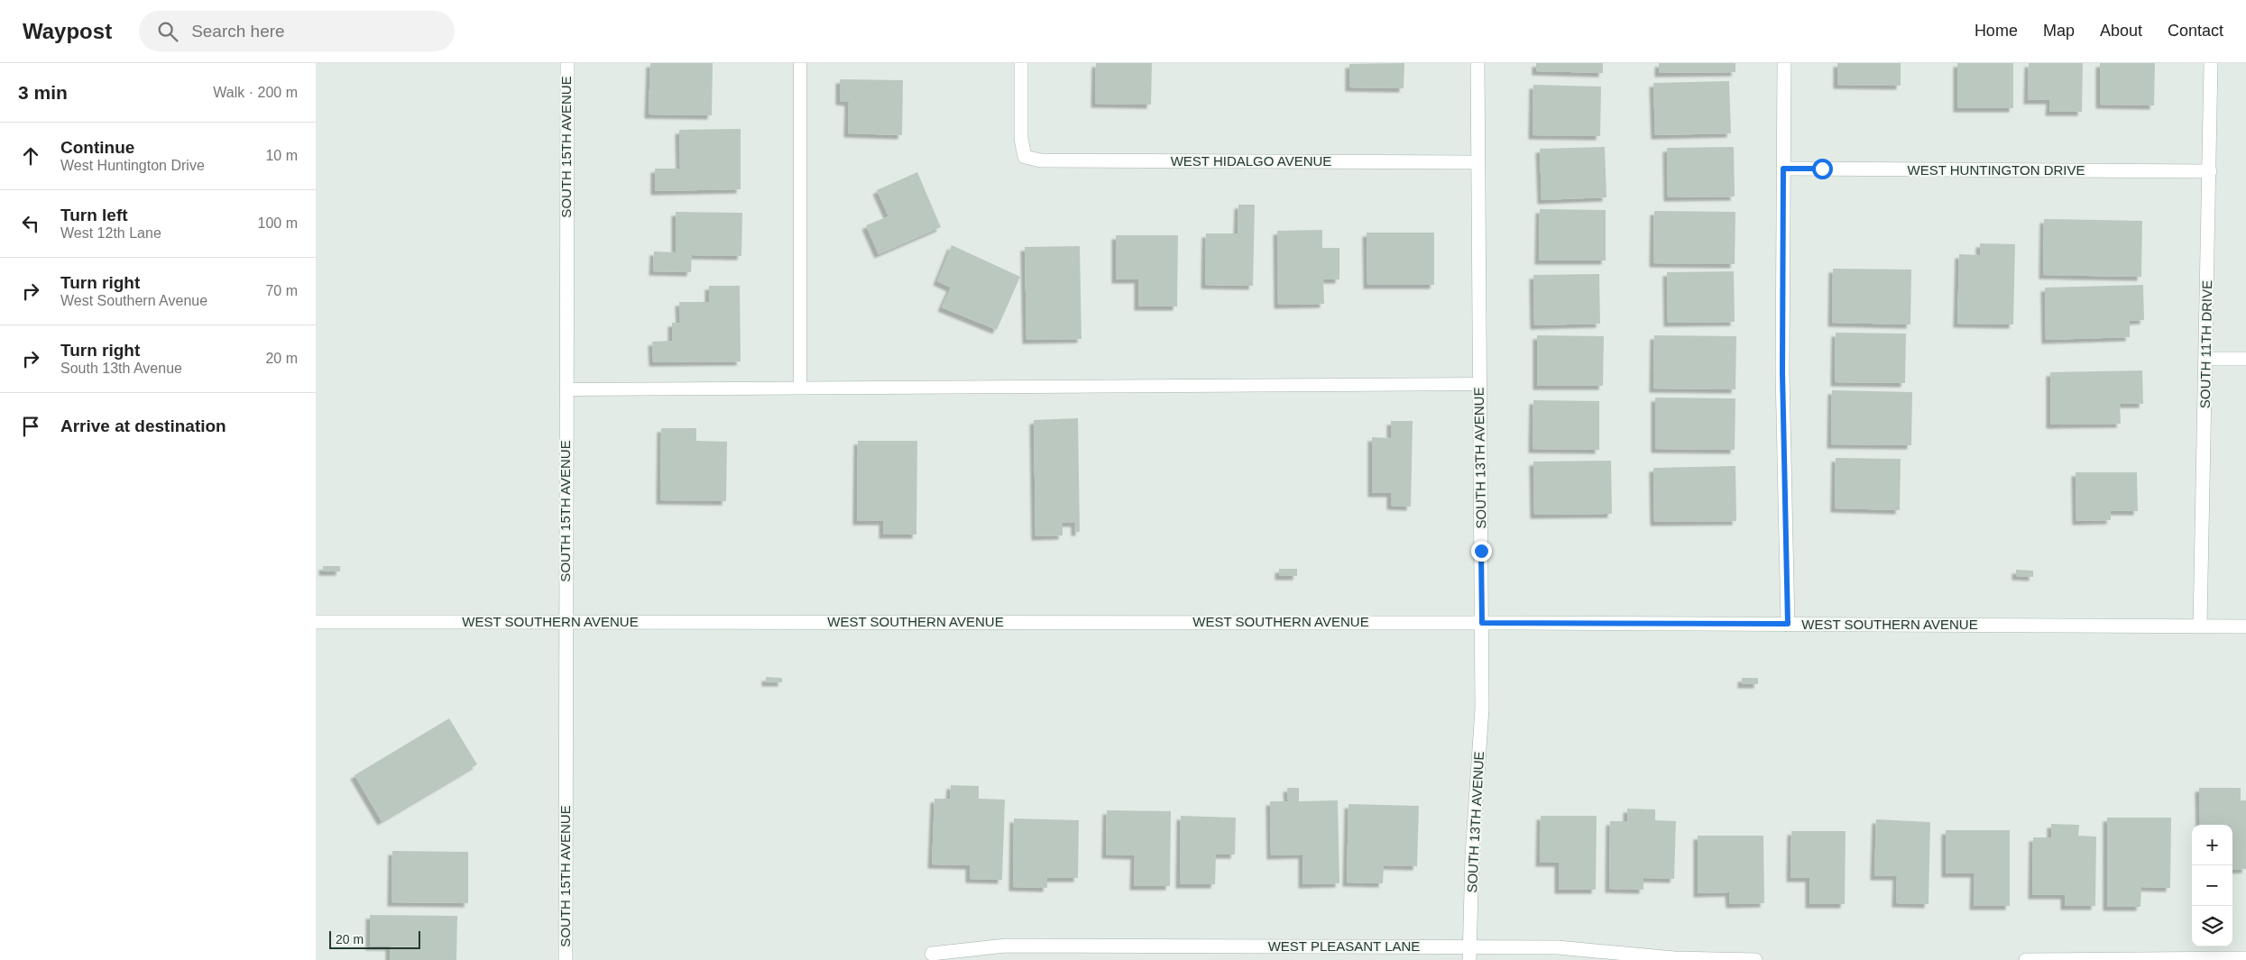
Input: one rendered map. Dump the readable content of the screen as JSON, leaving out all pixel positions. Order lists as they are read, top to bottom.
{
  "streets": {
    "street": [
      "SOUTH 15TH AVENUE",
      "WEST HIDALGO AVENUE",
      "WEST HUNTINGTON DRIVE",
      "SOUTH 11TH DRIVE",
      "SOUTH 13TH AVENUE",
      "WEST SOUTHERN AVENUE",
      "WEST PLEASANT LANE"
    ]
  },
  "crossings": [
    ["SOUTH 15TH AVENUE", "WEST SOUTHERN AVENUE"],
    ["WEST HIDALGO AVENUE", "SOUTH 13TH AVENUE"],
    ["WEST HUNTINGTON DRIVE", "SOUTH 11TH DRIVE"],
    ["SOUTH 11TH DRIVE", "WEST SOUTHERN AVENUE"],
    ["SOUTH 13TH AVENUE", "WEST SOUTHERN AVENUE"],
    ["SOUTH 13TH AVENUE", "WEST PLEASANT LANE"]
  ],
  "scale_bar": "20 m",
  "page": {
    "header": "Waypost",
    "search": "Search here",
    "nav": [
      "Home",
      "Map",
      "About",
      "Contact"
    ],
    "heading": ["3 min", "Walk · 200 m"],
    "list": [
      ["Continue", "West Huntington Drive", "10 m"],
      ["Turn left", "West 12th Lane", "100 m"],
      ["Turn right", "West Southern Avenue", "70 m"],
      ["Turn right", "South 13th Avenue", "20 m"],
      "Arrive at destination"
    ],
    "map_buttons": ["+", "−"],
    "scale": "20 m"
  }
}
